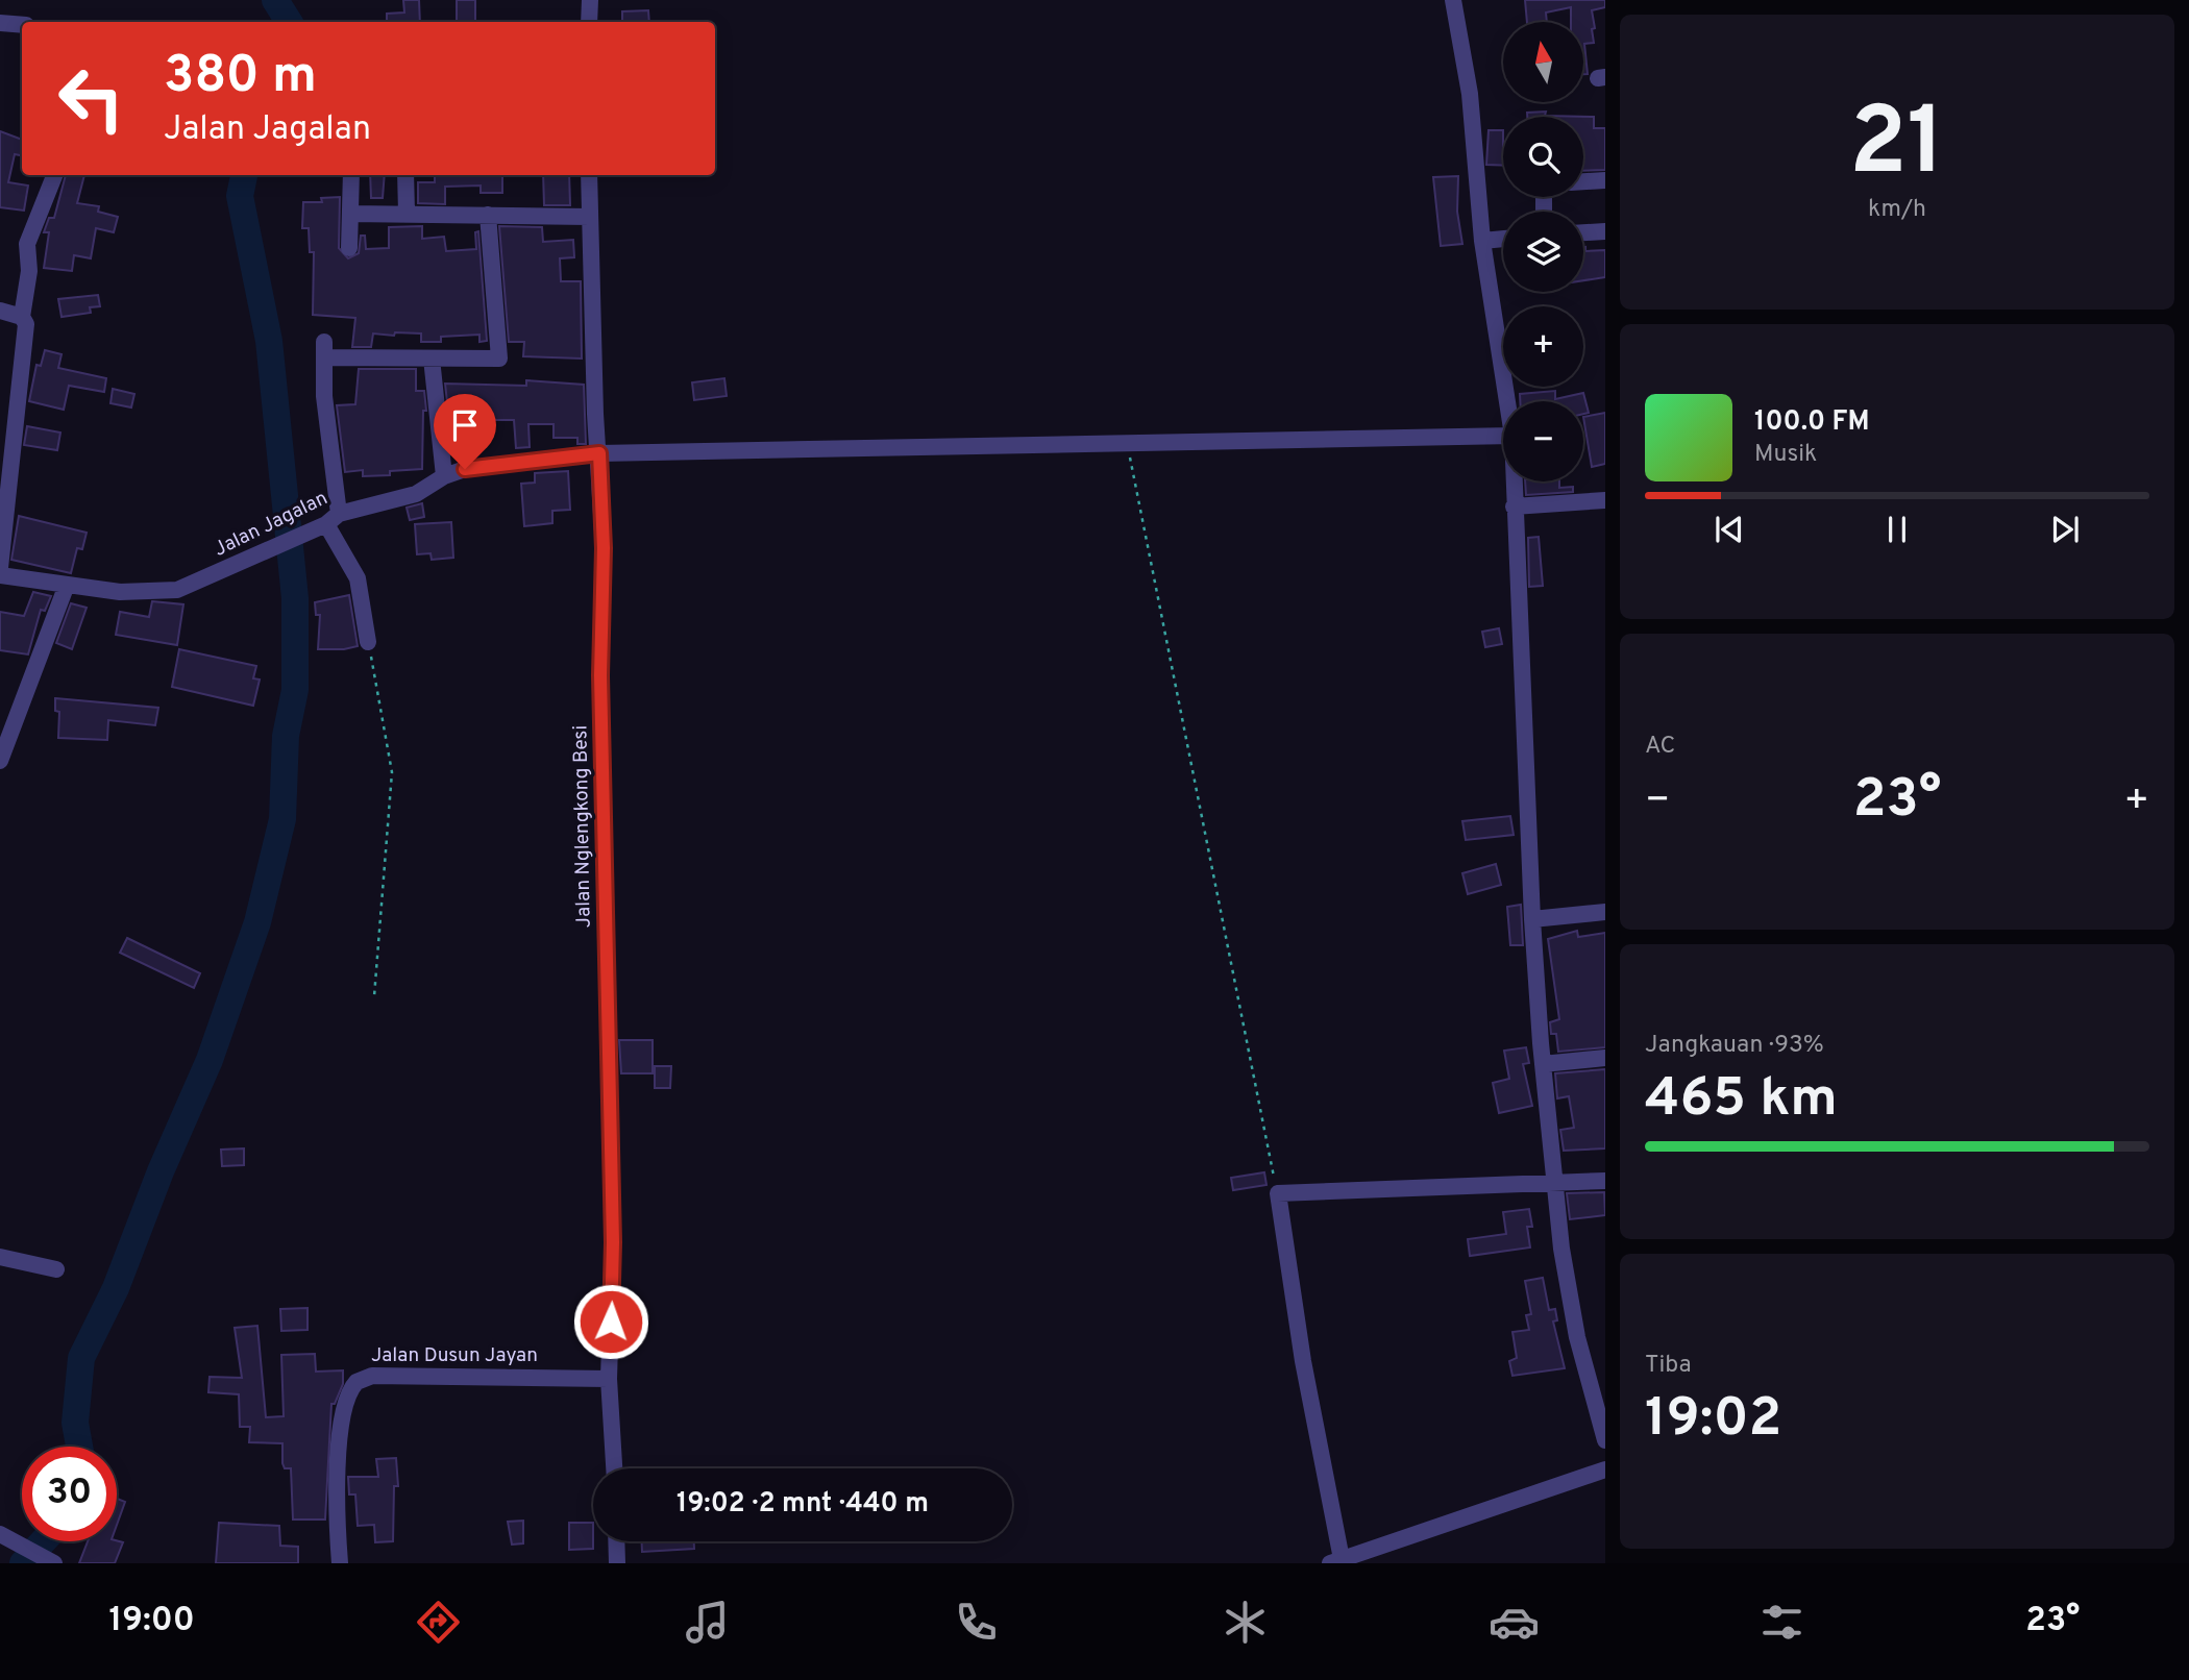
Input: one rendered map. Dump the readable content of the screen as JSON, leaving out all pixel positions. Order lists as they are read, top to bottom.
{
  "streets": {
    "street": ["Jalan Jagalan", "Jalan Nglengkong Besi", "Jalan Dusun Jayan"]
  },
  "crossings": [
    ["Jalan Jagalan", "Jalan Nglengkong Besi"],
    ["Jalan Nglengkong Besi", "Jalan Dusun Jayan"]
  ],
  "north": "top",
  "page": {
    "tile": [
      ["21", "km/h"],
      "AC",
      ["Jangkauan · 93%", "465 km"],
      ["Tiba", "19:02"]
    ],
    "map_buttons": ["+", "−"],
    "turn": ["380 m", "Jalan Jagalan"],
    "song": ["100.0 FM", "Musik"],
    "heat": ["−", "23°", "+"],
    "limit": "30",
    "trip": "19:02 · 2 mnt · 440 m",
    "tabs": ["19:00", "23°"]
  }
}
